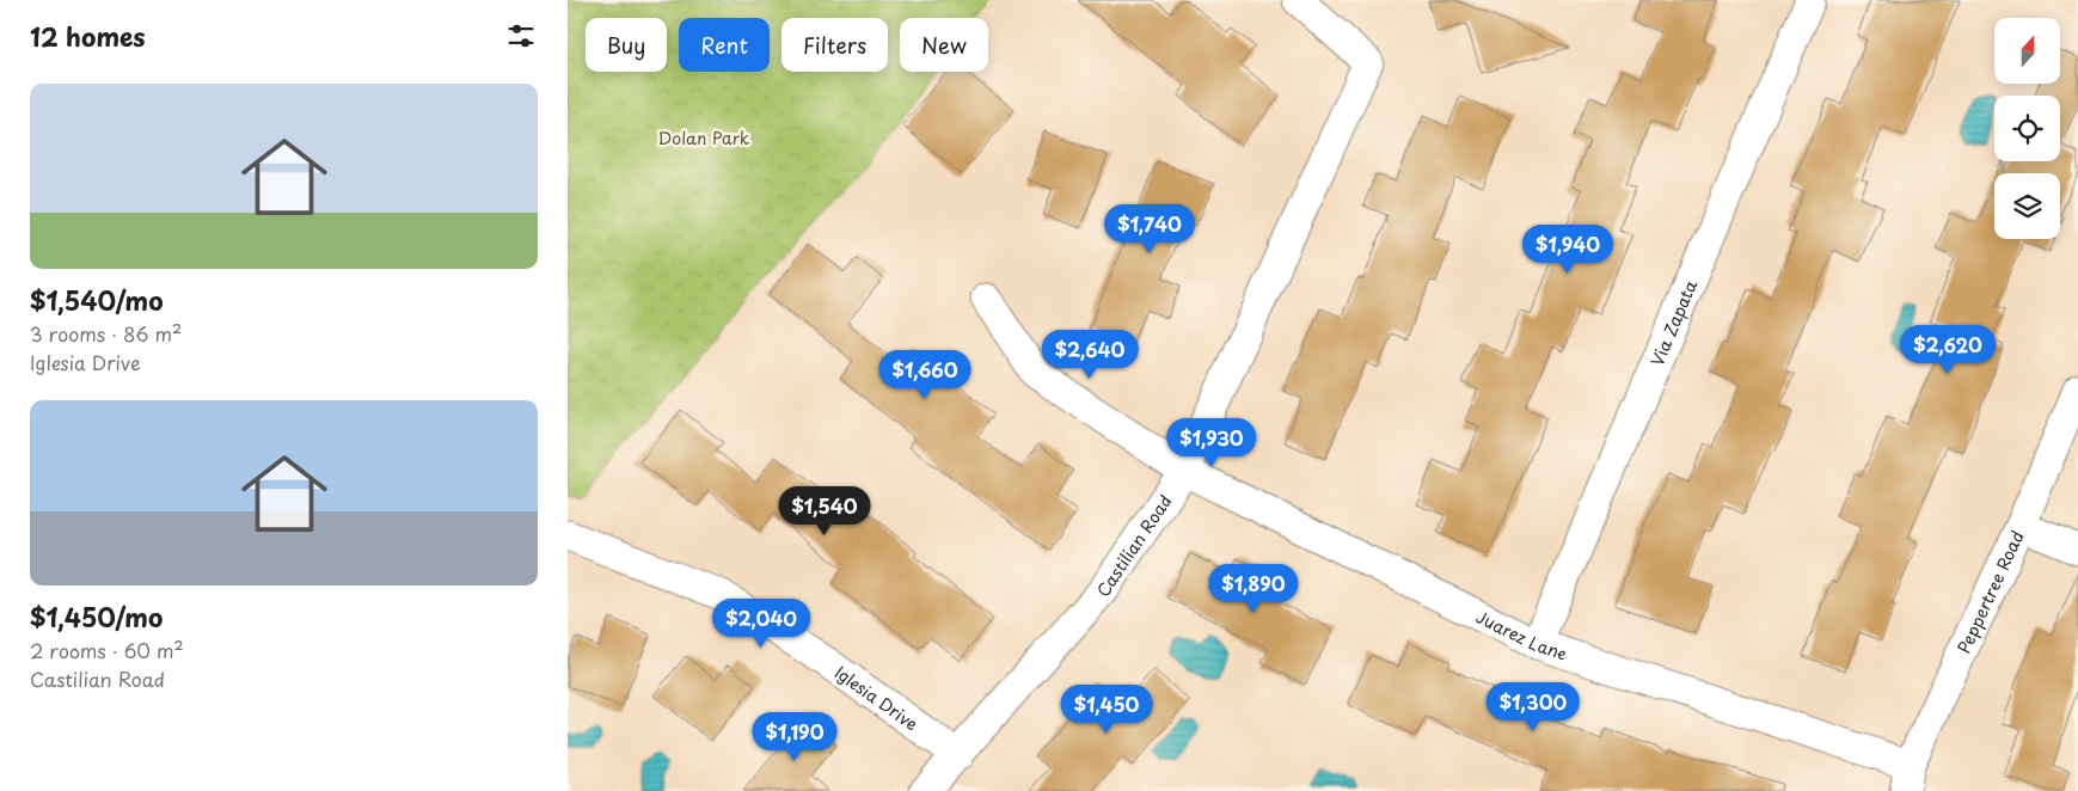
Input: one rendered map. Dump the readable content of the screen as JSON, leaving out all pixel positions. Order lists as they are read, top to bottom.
{
  "streets": {
    "street": [
      "Via Zapata",
      "Castilian Road",
      "Peppertree Road",
      "Juarez Lane",
      "Iglesia Drive"
    ]
  },
  "crossings": [
    ["Via Zapata", "Juarez Lane"],
    ["Castilian Road", "Juarez Lane"],
    ["Castilian Road", "Iglesia Drive"],
    ["Peppertree Road", "Juarez Lane"]
  ],
  "parks": ["Dolan Park"],
  "north": "top",
  "page": {
    "heading": "12 homes",
    "chip": [
      "Buy",
      "Rent",
      "Filters",
      "New"
    ],
    "list": [
      {
        "name": "$1,540/mo",
        "note": "3 rooms · 86 m² · Iglesia Drive"
      },
      {
        "name": "$1,450/mo",
        "note": "2 rooms · 60 m² · Castilian Road"
      }
    ],
    "price": [
      "$1,740",
      "$1,940",
      "$2,620",
      "$2,640",
      "$1,660",
      "$1,930",
      "$1,540",
      "$1,890",
      "$2,040",
      "$1,300",
      "$1,450",
      "$1,190"
    ]
  }
}
